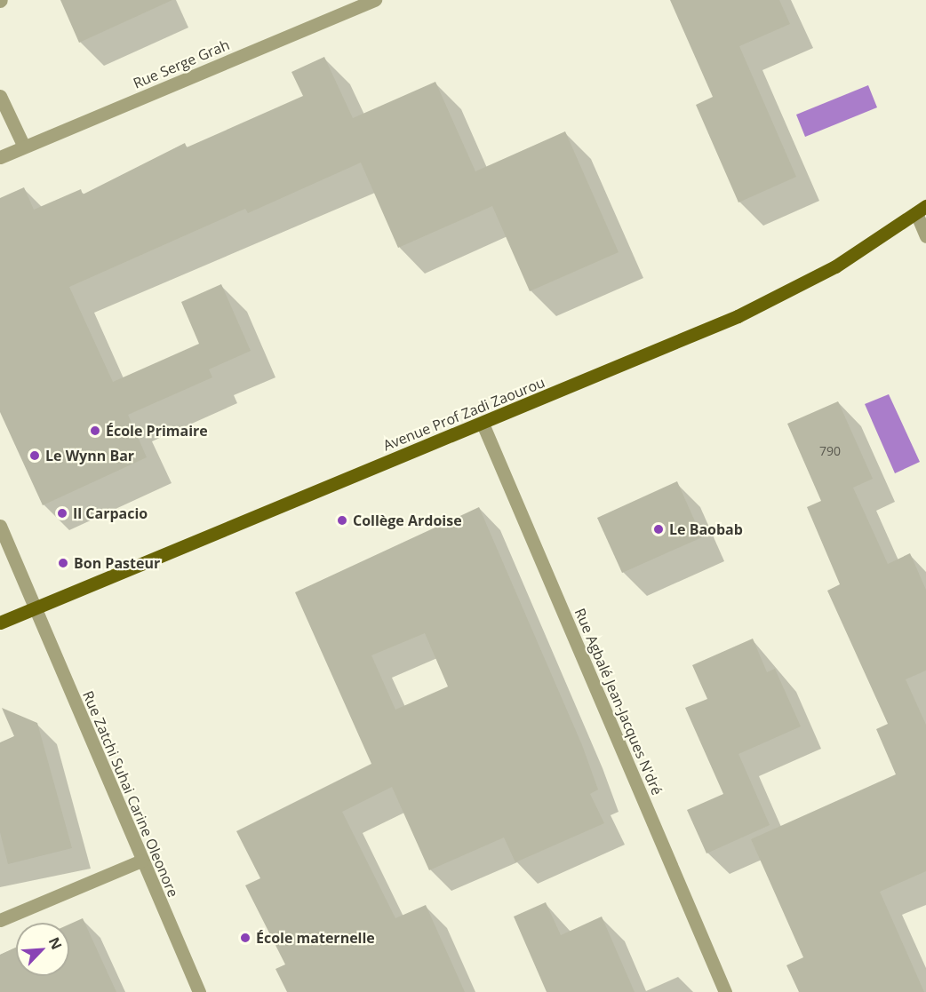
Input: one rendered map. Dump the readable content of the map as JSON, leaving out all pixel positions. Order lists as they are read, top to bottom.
{
  "streets": {
    "main road": ["Avenue Prof Zadi Zaourou"],
    "street": ["Rue Serge Grah", "Rue Agbalé Jean-Jacques N'dré", "Rue Zatchi Suhai Carine Oleonore"]
  },
  "crossings": [
    ["Avenue Prof Zadi Zaourou", "Rue Agbalé Jean-Jacques N'dré"],
    ["Avenue Prof Zadi Zaourou", "Rue Zatchi Suhai Carine Oleonore"]
  ],
  "places": [
    "École Primaire",
    "Le Wynn Bar",
    "Il Carpacio",
    "Collège Ardoise",
    "Le Baobab",
    "Bon Pasteur",
    "École maternelle"
  ],
  "house_numbers": ["790"],
  "north": "top right"
}
